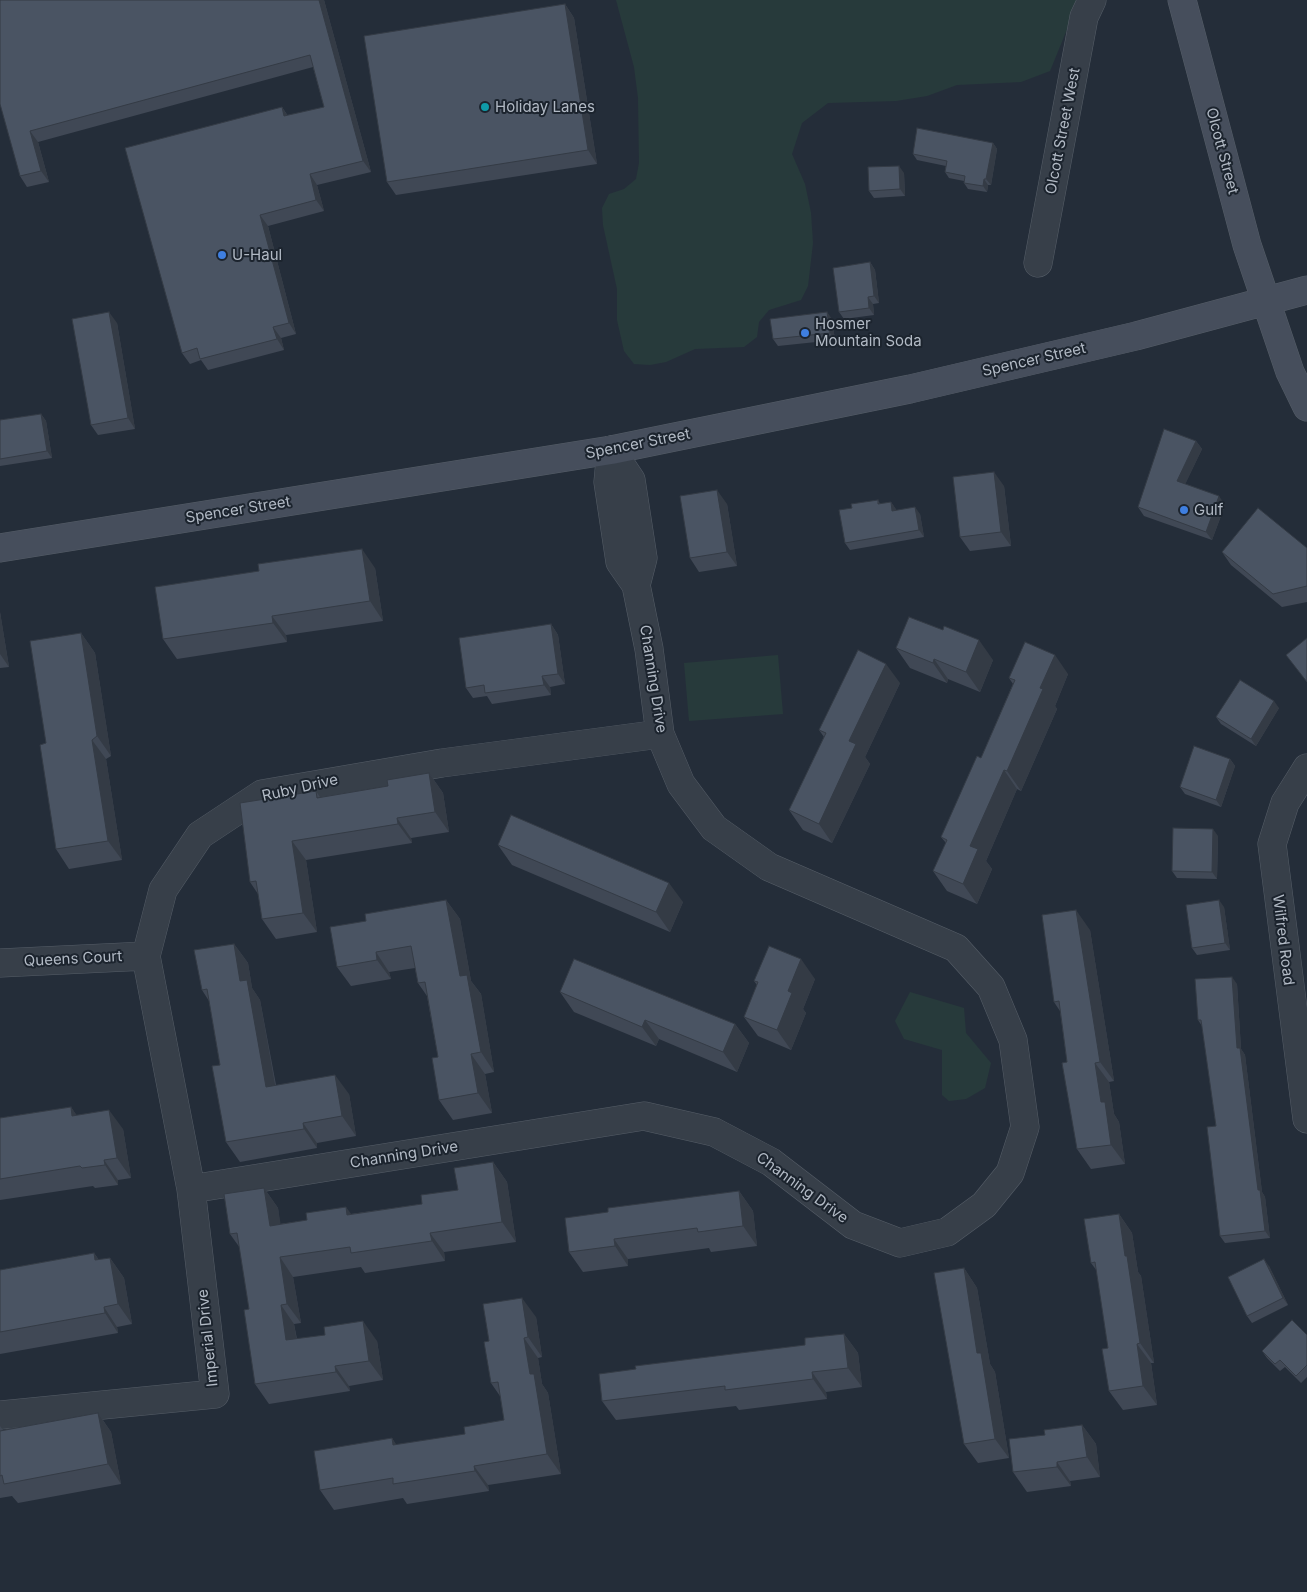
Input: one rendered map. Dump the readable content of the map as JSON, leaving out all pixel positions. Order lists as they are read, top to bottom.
{
  "streets": {
    "main road": ["Olcott Street", "Spencer Street"],
    "street": [
      "Olcott Street West",
      "Channing Drive",
      "Ruby Drive",
      "Wilfred Road",
      "Queens Court",
      "Imperial Drive"
    ]
  },
  "crossings": [
    ["Olcott Street", "Spencer Street"],
    ["Spencer Street", "Channing Drive"],
    ["Channing Drive", "Ruby Drive"],
    ["Channing Drive", "Imperial Drive"],
    ["Ruby Drive", "Queens Court"],
    ["Ruby Drive", "Imperial Drive"]
  ],
  "places": [
    "Holiday Lanes",
    "U-Haul",
    "Hosmer Mountain Soda",
    "Gulf"
  ]
}
